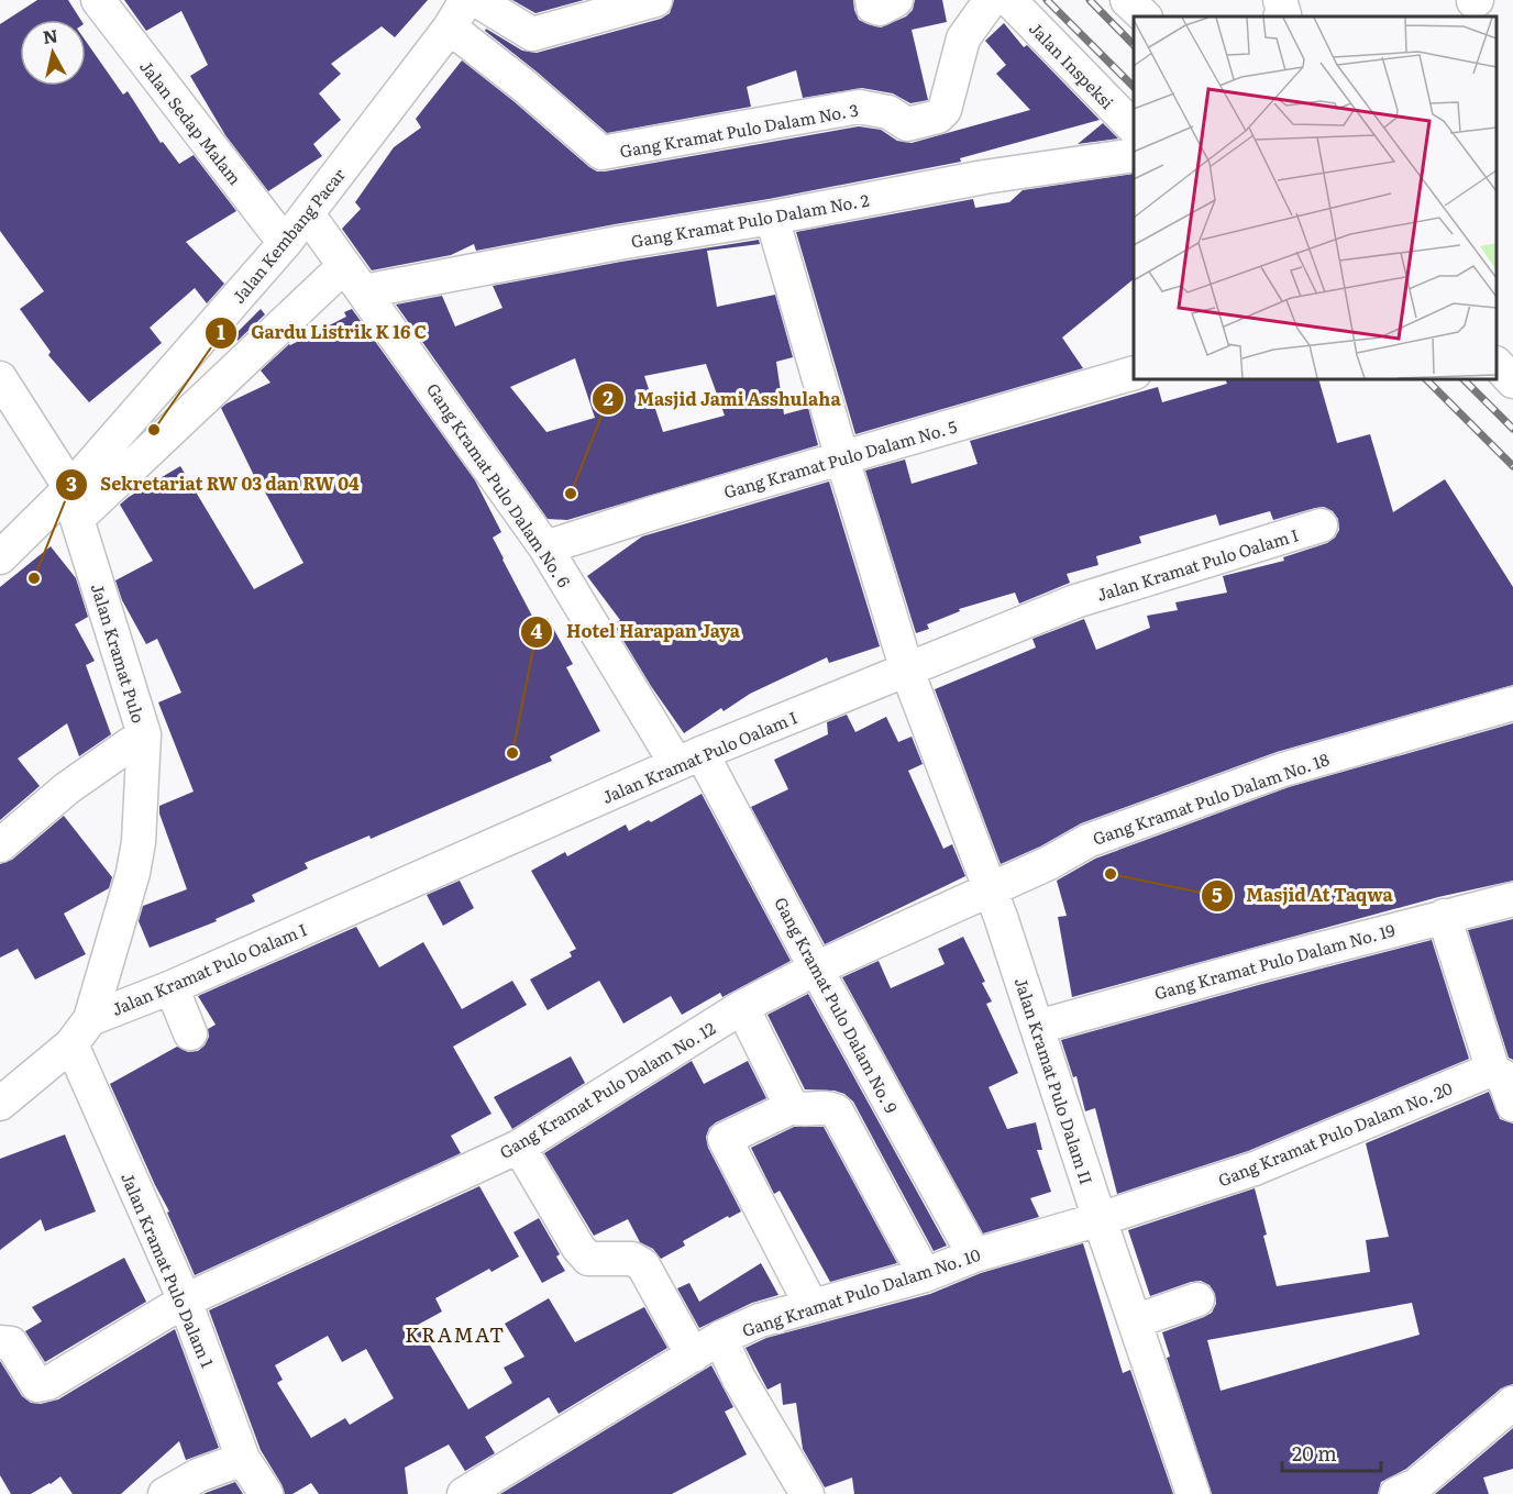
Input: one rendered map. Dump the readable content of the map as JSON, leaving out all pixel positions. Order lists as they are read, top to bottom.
{
  "streets": {
    "street": [
      "Jalan Inspeksi",
      "Jalan Sedap Malam",
      "Gang Kramat Pulo Dalam No. 3",
      "Gang Kramat Pulo Dalam No. 2",
      "Jalan Kembang Pacar",
      "Gang Kramat Pulo Dalam No. 5",
      "Gang Kramat Pulo Dalam No. 6",
      "Jalan Kramat Pulo Oalam I",
      "Jalan Kramat Pulo",
      "Gang Kramat Pulo Dalam No. 18",
      "Gang Kramat Pulo Dalam No. 19",
      "Gang Kramat Pulo Dalam No. 9",
      "Jalan Kramat Pulo Dalam II",
      "Gang Kramat Pulo Dalam No. 12",
      "Gang Kramat Pulo Dalam No. 20",
      "Jalan Kramat Pulo Dalam 1",
      "Gang Kramat Pulo Dalam No. 10"
    ]
  },
  "crossings": [
    ["Jalan Sedap Malam", "Jalan Kembang Pacar"],
    ["Gang Kramat Pulo Dalam No. 3", "Jalan Kembang Pacar"],
    ["Gang Kramat Pulo Dalam No. 2", "Gang Kramat Pulo Dalam No. 6"],
    ["Gang Kramat Pulo Dalam No. 2", "Jalan Kramat Pulo Dalam II"],
    ["Jalan Kembang Pacar", "Gang Kramat Pulo Dalam No. 6"],
    ["Jalan Kembang Pacar", "Jalan Kramat Pulo"],
    ["Gang Kramat Pulo Dalam No. 5", "Gang Kramat Pulo Dalam No. 6"],
    ["Gang Kramat Pulo Dalam No. 5", "Jalan Kramat Pulo Dalam II"],
    ["Gang Kramat Pulo Dalam No. 6", "Jalan Kramat Pulo Oalam I"],
    ["Gang Kramat Pulo Dalam No. 6", "Gang Kramat Pulo Dalam No. 9"],
    ["Jalan Kramat Pulo Oalam I", "Jalan Kramat Pulo"],
    ["Jalan Kramat Pulo Oalam I", "Gang Kramat Pulo Dalam No. 9"],
    ["Jalan Kramat Pulo Oalam I", "Jalan Kramat Pulo Dalam II"],
    ["Jalan Kramat Pulo Oalam I", "Jalan Kramat Pulo Dalam 1"],
    ["Jalan Kramat Pulo", "Jalan Kramat Pulo Dalam 1"],
    ["Gang Kramat Pulo Dalam No. 18", "Jalan Kramat Pulo Dalam II"],
    ["Gang Kramat Pulo Dalam No. 18", "Gang Kramat Pulo Dalam No. 12"],
    ["Gang Kramat Pulo Dalam No. 19", "Jalan Kramat Pulo Dalam II"],
    ["Gang Kramat Pulo Dalam No. 9", "Gang Kramat Pulo Dalam No. 12"],
    ["Gang Kramat Pulo Dalam No. 9", "Gang Kramat Pulo Dalam No. 10"],
    ["Jalan Kramat Pulo Dalam II", "Gang Kramat Pulo Dalam No. 12"],
    ["Jalan Kramat Pulo Dalam II", "Gang Kramat Pulo Dalam No. 20"],
    ["Jalan Kramat Pulo Dalam II", "Gang Kramat Pulo Dalam No. 10"],
    ["Gang Kramat Pulo Dalam No. 12", "Jalan Kramat Pulo Dalam 1"],
    ["Gang Kramat Pulo Dalam No. 20", "Gang Kramat Pulo Dalam No. 10"]
  ],
  "districts": ["KRAMAT"],
  "places": [
    "Gardu Listrik K 16 C",
    "Masjid Jami Asshulaha",
    "Sekretariat RW 03 dan RW 04",
    "Hotel Harapan Jaya",
    "Masjid At Taqwa"
  ],
  "scale_bar": "20 m",
  "north": "top"
}
